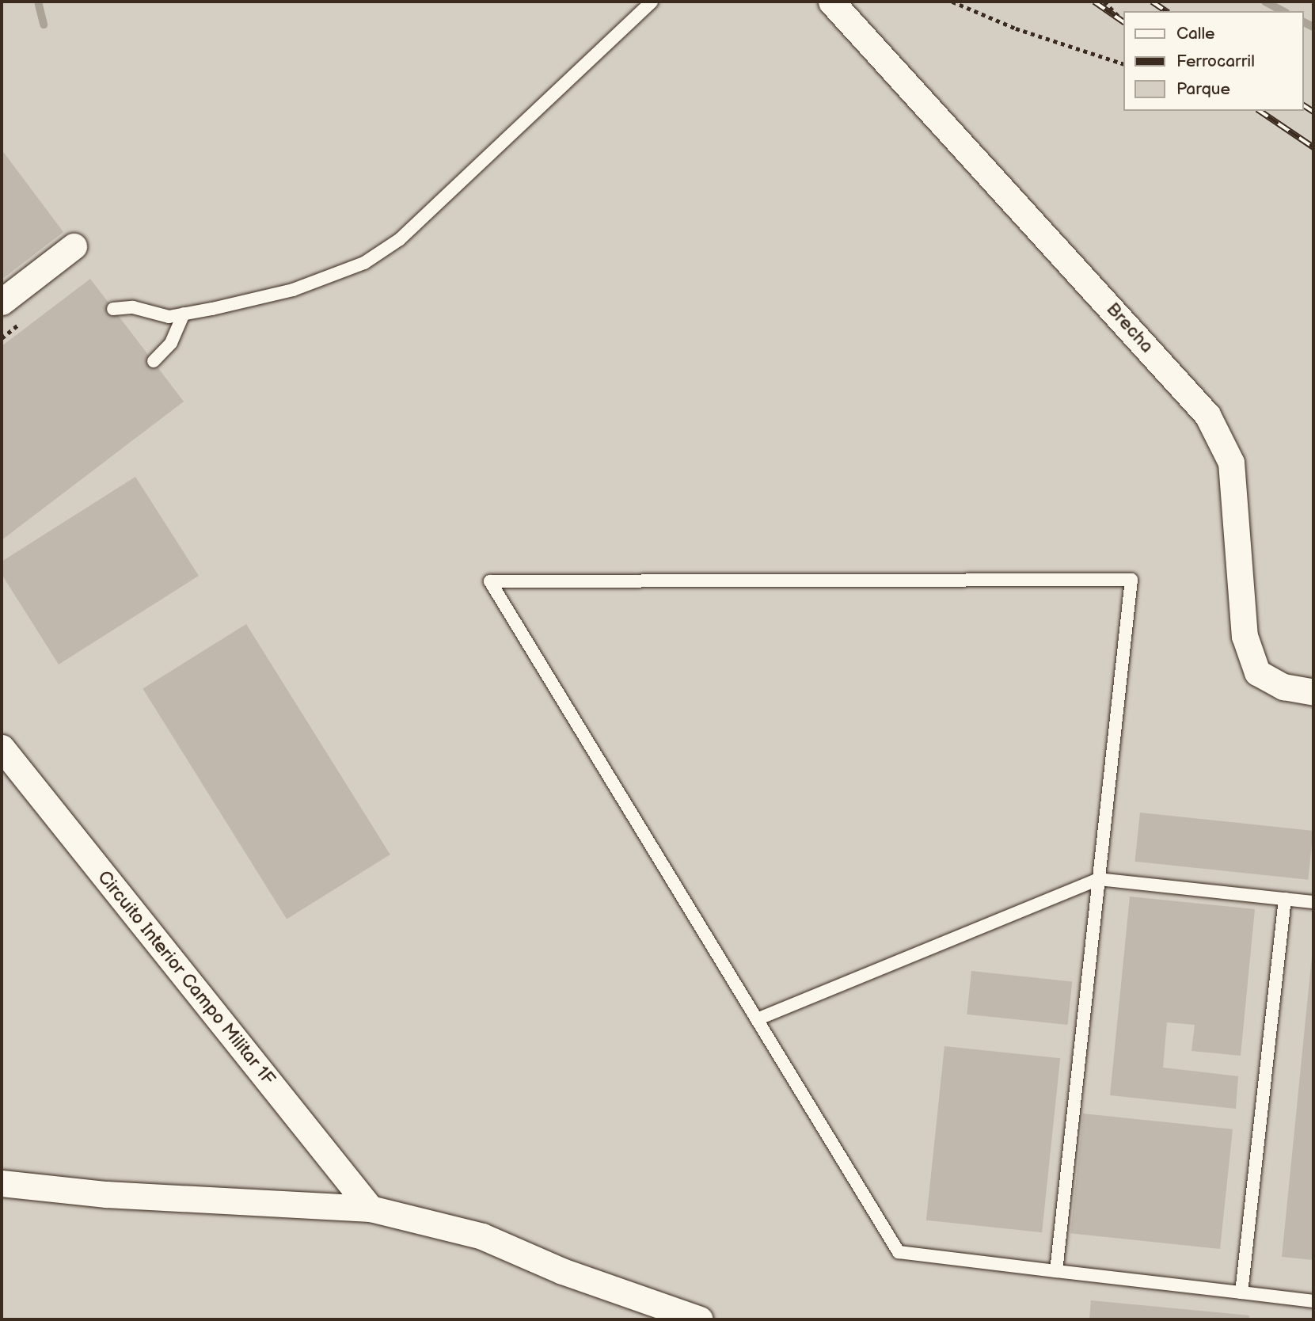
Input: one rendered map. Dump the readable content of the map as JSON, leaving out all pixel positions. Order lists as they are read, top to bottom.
{
  "streets": {
    "street": ["Brecha", "Circuito Interior Campo Militar 1F"]
  },
  "legend": ["Calle", "Ferrocarril", "Parque"]
}
